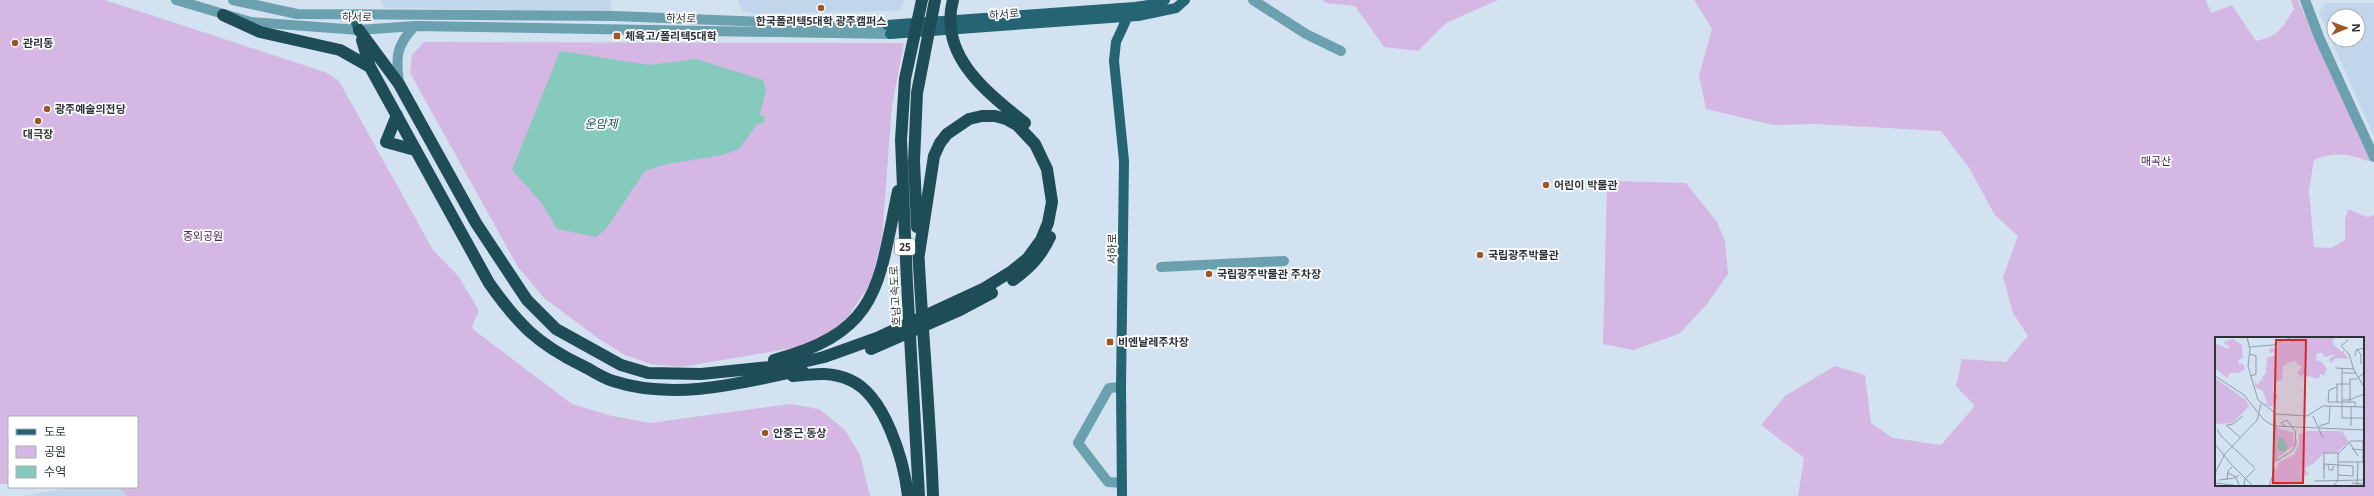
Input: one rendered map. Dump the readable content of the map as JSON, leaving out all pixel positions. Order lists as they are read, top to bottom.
{
  "streets": {
    "highway": ["25", "호남고속도로"],
    "main road": ["하서로", "서하로"]
  },
  "crossings": [
    ["하서로", "서하로"]
  ],
  "water": ["운암제"],
  "parks": ["매곡산", "중외공원"],
  "places": {
    "other": [
      "한국폴리텍5대학 광주캠퍼스",
      "관리동",
      "광주예술의전당",
      "대극장",
      "어린이 박물관",
      "국립광주박물관",
      "국립광주박물관 주차장",
      "안중근 동상"
    ],
    "transit": ["체육고/폴리텍5대학", "비엔날레주차장"]
  },
  "legend": ["도로", "공원", "수역"],
  "north": "right"
}
